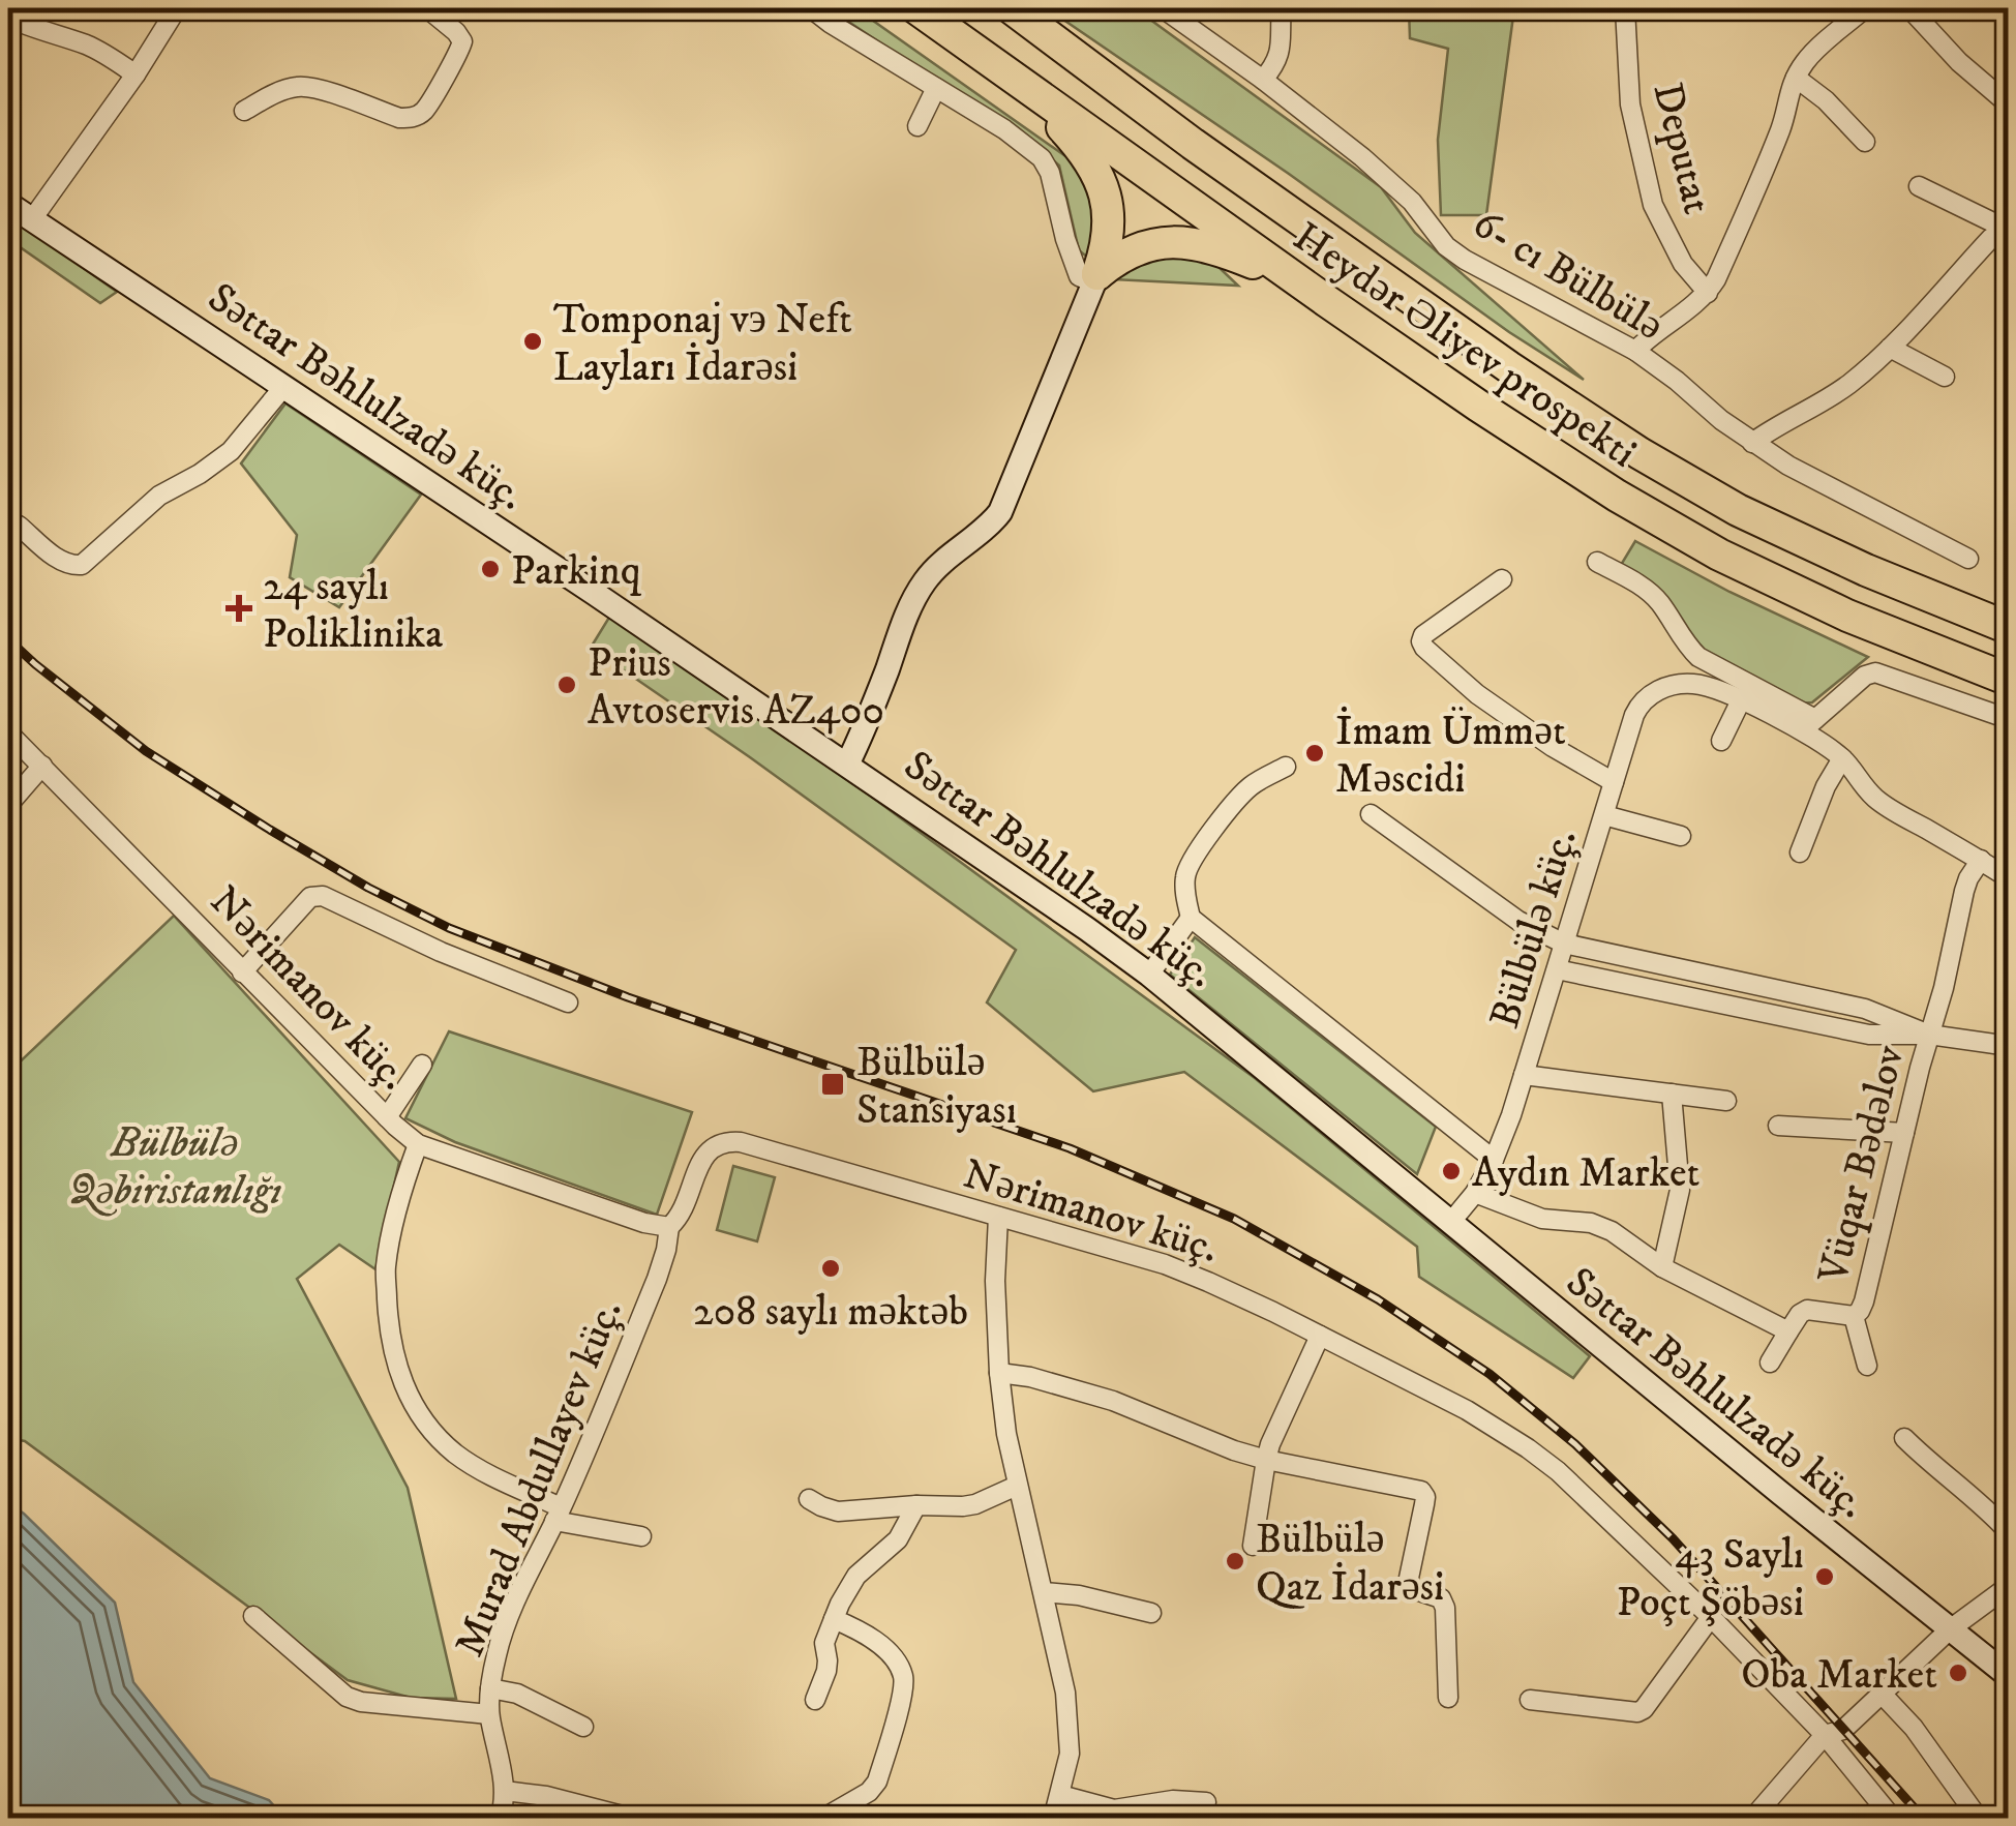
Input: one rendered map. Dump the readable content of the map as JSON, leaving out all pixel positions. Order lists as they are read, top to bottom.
{
  "streets": {
    "highway": ["Heydər Əliyev prospekti"],
    "main road": ["Səttar Bəhlulzadə küç."],
    "street": [
      "Deputat",
      "6- cı Bülbülə",
      "Bülbülə küç.",
      "Nərimanov küç.",
      "Vüqar Bədəlov",
      "Murad Abdullayev küç."
    ]
  },
  "crossings": [
    ["Deputat", "6- cı Bülbülə"],
    ["Səttar Bəhlulzadə küç.", "Bülbülə küç."],
    ["Bülbülə küç.", "Vüqar Bədəlov"],
    ["Nərimanov küç.", "Murad Abdullayev küç."]
  ],
  "parks": ["Bülbülə Qəbiristanlığı"],
  "places": {
    "other": [
      "Tomponaj vэ Neft Layları İdarəsi",
      "Parkinq",
      "Prius Avtoservis AZ400",
      "İmam Ümmət Məscidi",
      "Aydın Market",
      "208 saylı məktəb",
      "Bülbülə Qaz İdarəsi",
      "43 Saylı Poçt Şöbəsi",
      "Oba Market"
    ],
    "health": ["24 saylı Poliklinika"],
    "transit": ["Bülbülə Stansiyası"]
  }
}
